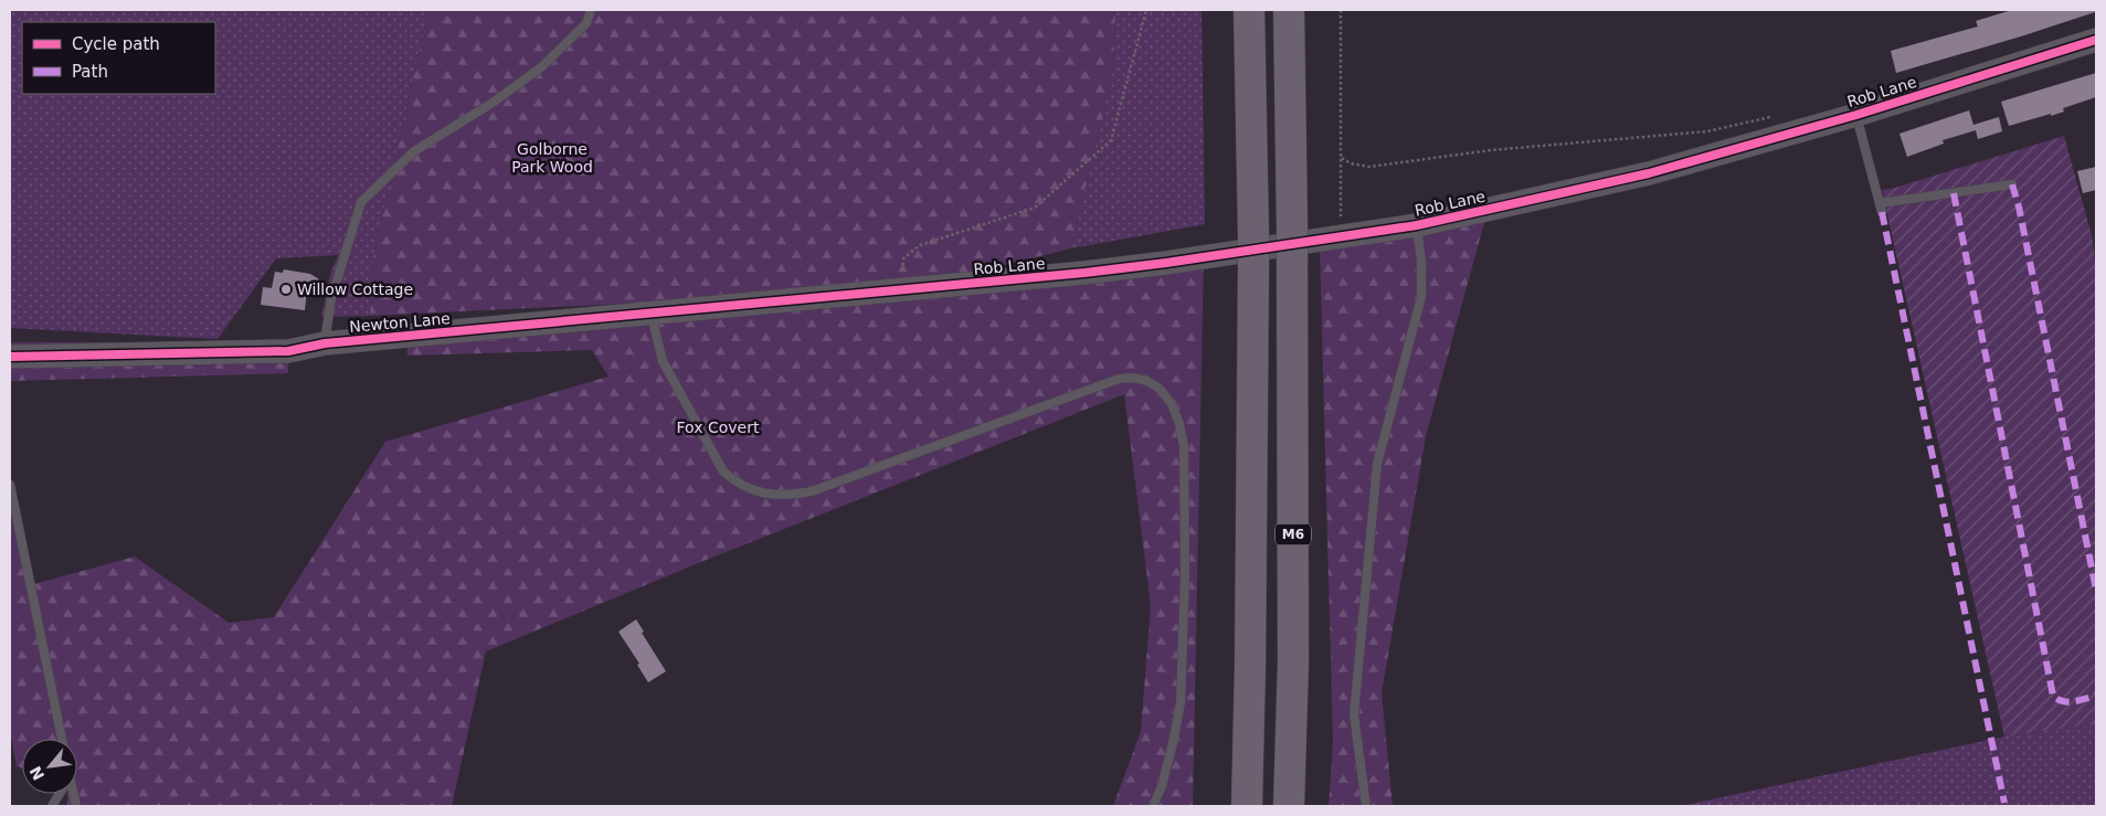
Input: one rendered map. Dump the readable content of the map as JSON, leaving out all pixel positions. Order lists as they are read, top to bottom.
{
  "streets": {
    "highway": ["M6"],
    "street": ["Rob Lane", "Newton Lane"]
  },
  "crossings": [
    ["Rob Lane", "Newton Lane"]
  ],
  "parks": ["Golborne Park Wood", "Fox Covert"],
  "places": ["Willow Cottage"],
  "legend": ["Cycle path", "Path"],
  "north": "bottom left"
}
